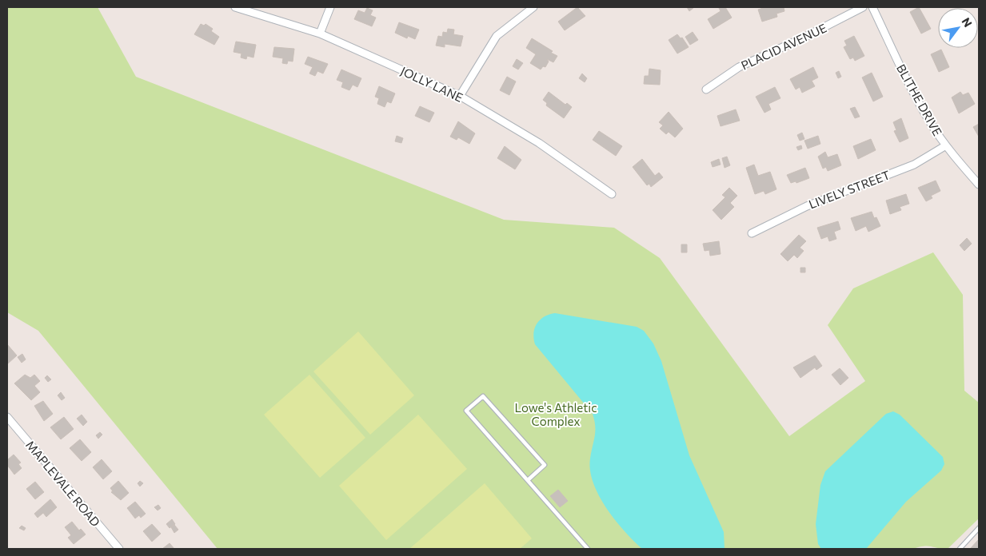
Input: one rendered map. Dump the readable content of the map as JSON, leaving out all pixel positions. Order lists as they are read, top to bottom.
{
  "streets": {
    "street": [
      "PLACID AVENUE",
      "JOLLY LANE",
      "BLITHE DRIVE",
      "LIVELY STREET",
      "MAPLEVALE ROAD"
    ]
  },
  "crossings": [
    ["BLITHE DRIVE", "LIVELY STREET"]
  ],
  "parks": ["Lowe's Athletic Complex"],
  "north": "top right"
}
